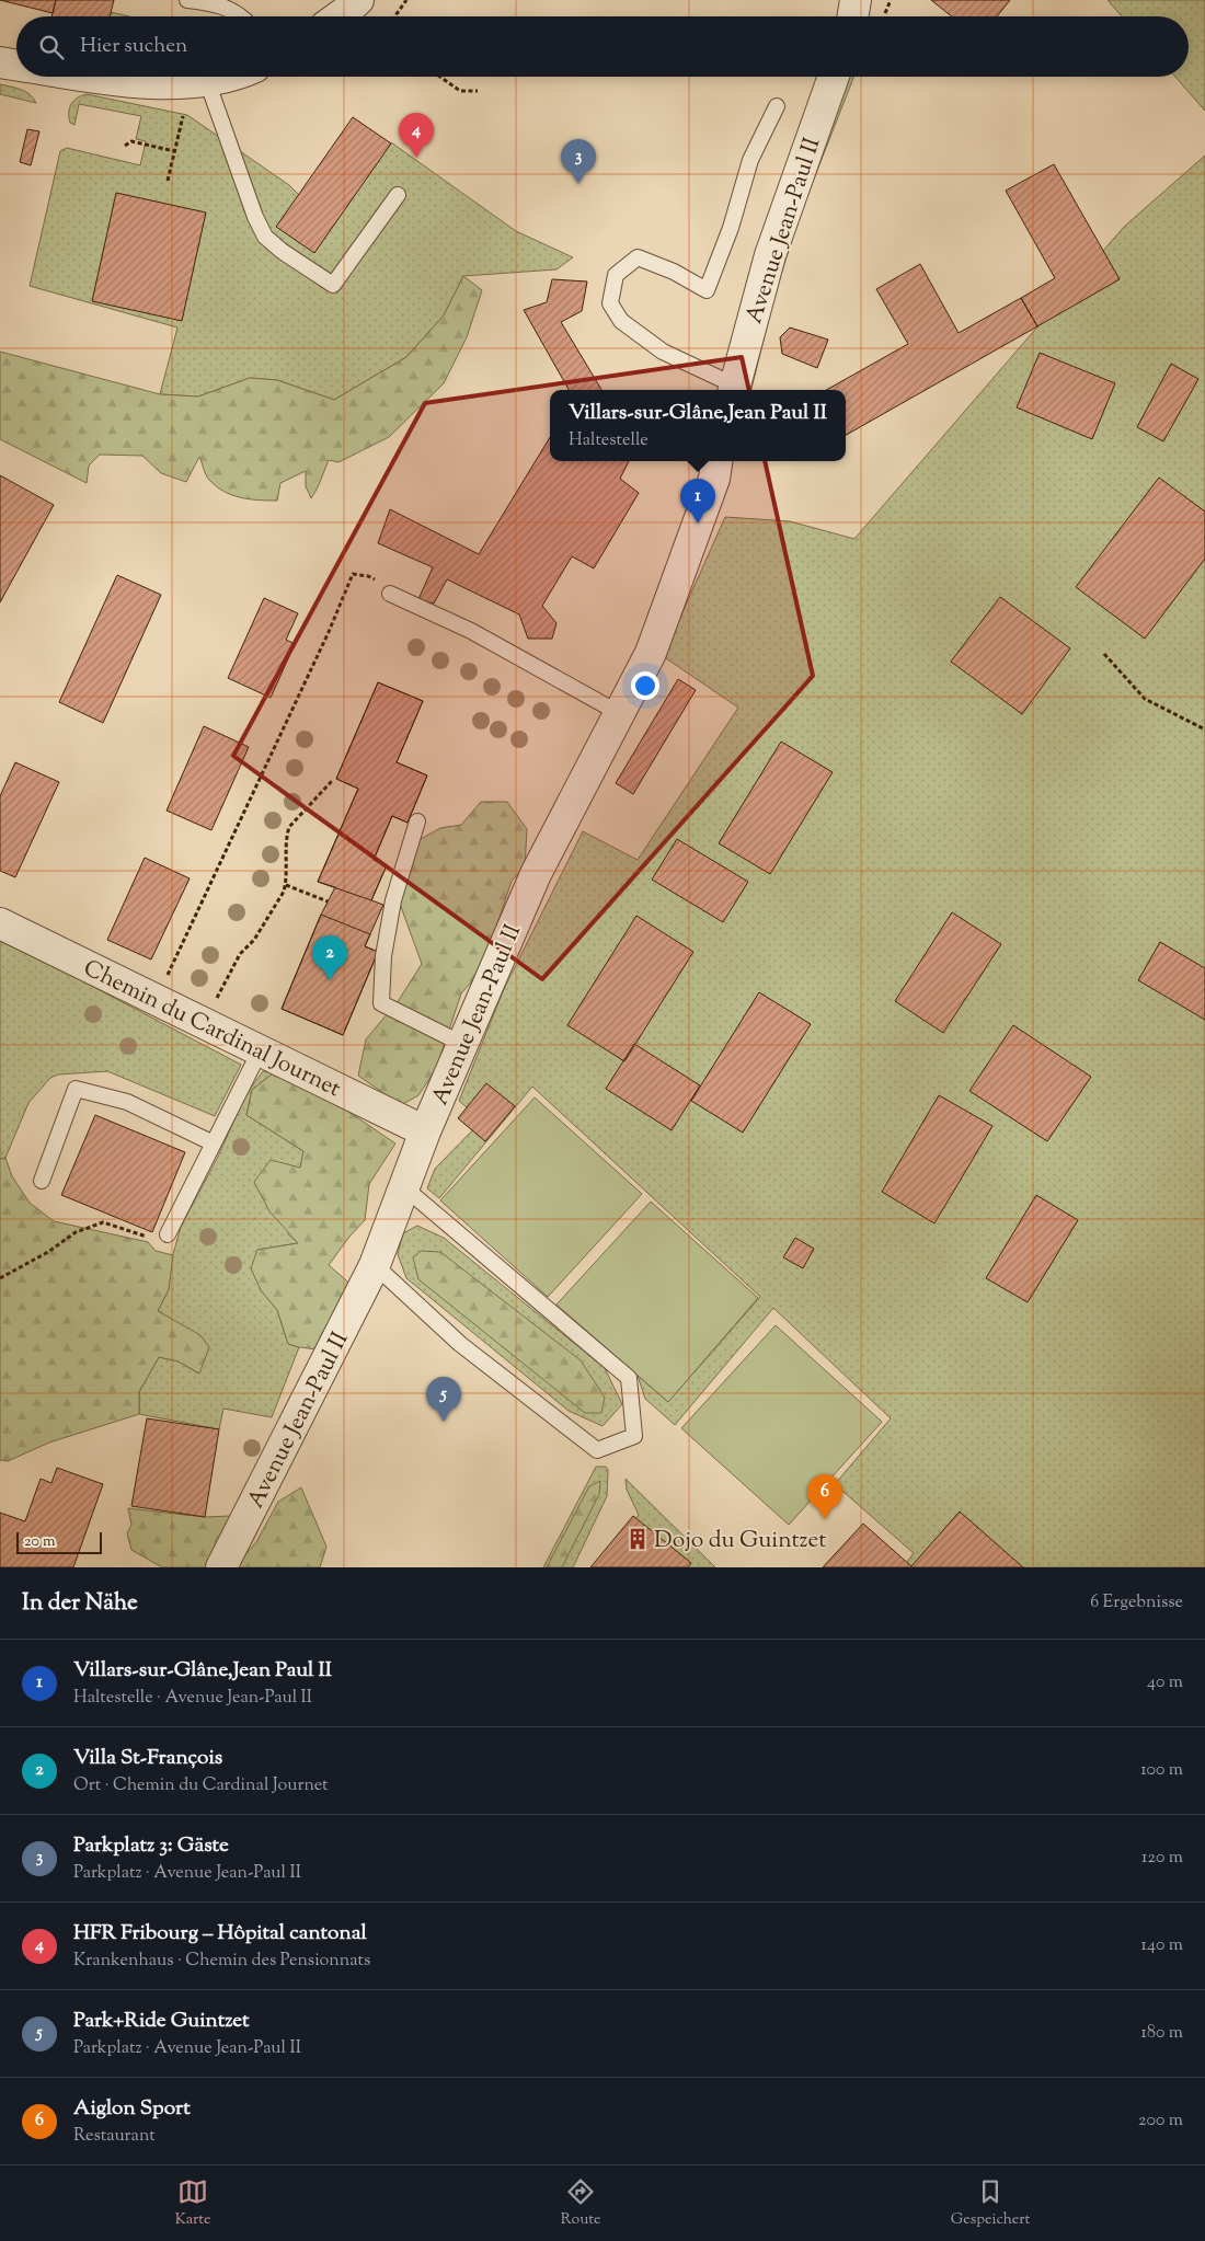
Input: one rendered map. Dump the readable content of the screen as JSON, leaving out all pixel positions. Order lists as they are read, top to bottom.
{
  "streets": {
    "street": ["Avenue Jean-Paul II", "Chemin du Cardinal Journet"]
  },
  "crossings": [
    ["Avenue Jean-Paul II", "Chemin du Cardinal Journet"]
  ],
  "places": {
    "building": ["Dojo du Guintzet"]
  },
  "scale_bar": "20 m",
  "page": {
    "search": "Hier suchen",
    "pins": [
      "4",
      "3",
      "1",
      "2",
      "5",
      "6"
    ],
    "popup": ["Villars-sur-Glâne,Jean Paul II", "Haltestelle"],
    "scale": "20 m",
    "heading": ["In der Nähe", "6 Ergebnisse"],
    "list": [
      {
        "mark": "1",
        "name": "Villars-sur-Glâne,Jean Paul II",
        "note": "Haltestelle · Avenue Jean-Paul II",
        "value": "40 m"
      },
      {
        "mark": "2",
        "name": "Villa St-François",
        "note": "Ort · Chemin du Cardinal Journet",
        "value": "100 m"
      },
      {
        "mark": "3",
        "name": "Parkplatz 3: Gäste",
        "note": "Parkplatz · Avenue Jean-Paul II",
        "value": "120 m"
      },
      {
        "mark": "4",
        "name": "HFR Fribourg – Hôpital cantonal",
        "note": "Krankenhaus · Chemin des Pensionnats",
        "value": "140 m"
      },
      {
        "mark": "5",
        "name": "Park+Ride Guintzet",
        "note": "Parkplatz · Avenue Jean-Paul II",
        "value": "180 m"
      },
      {
        "mark": "6",
        "name": "Aiglon Sport",
        "note": "Restaurant",
        "value": "200 m"
      }
    ],
    "nav": ["Karte", "Route", "Gespeichert"]
  }
}
